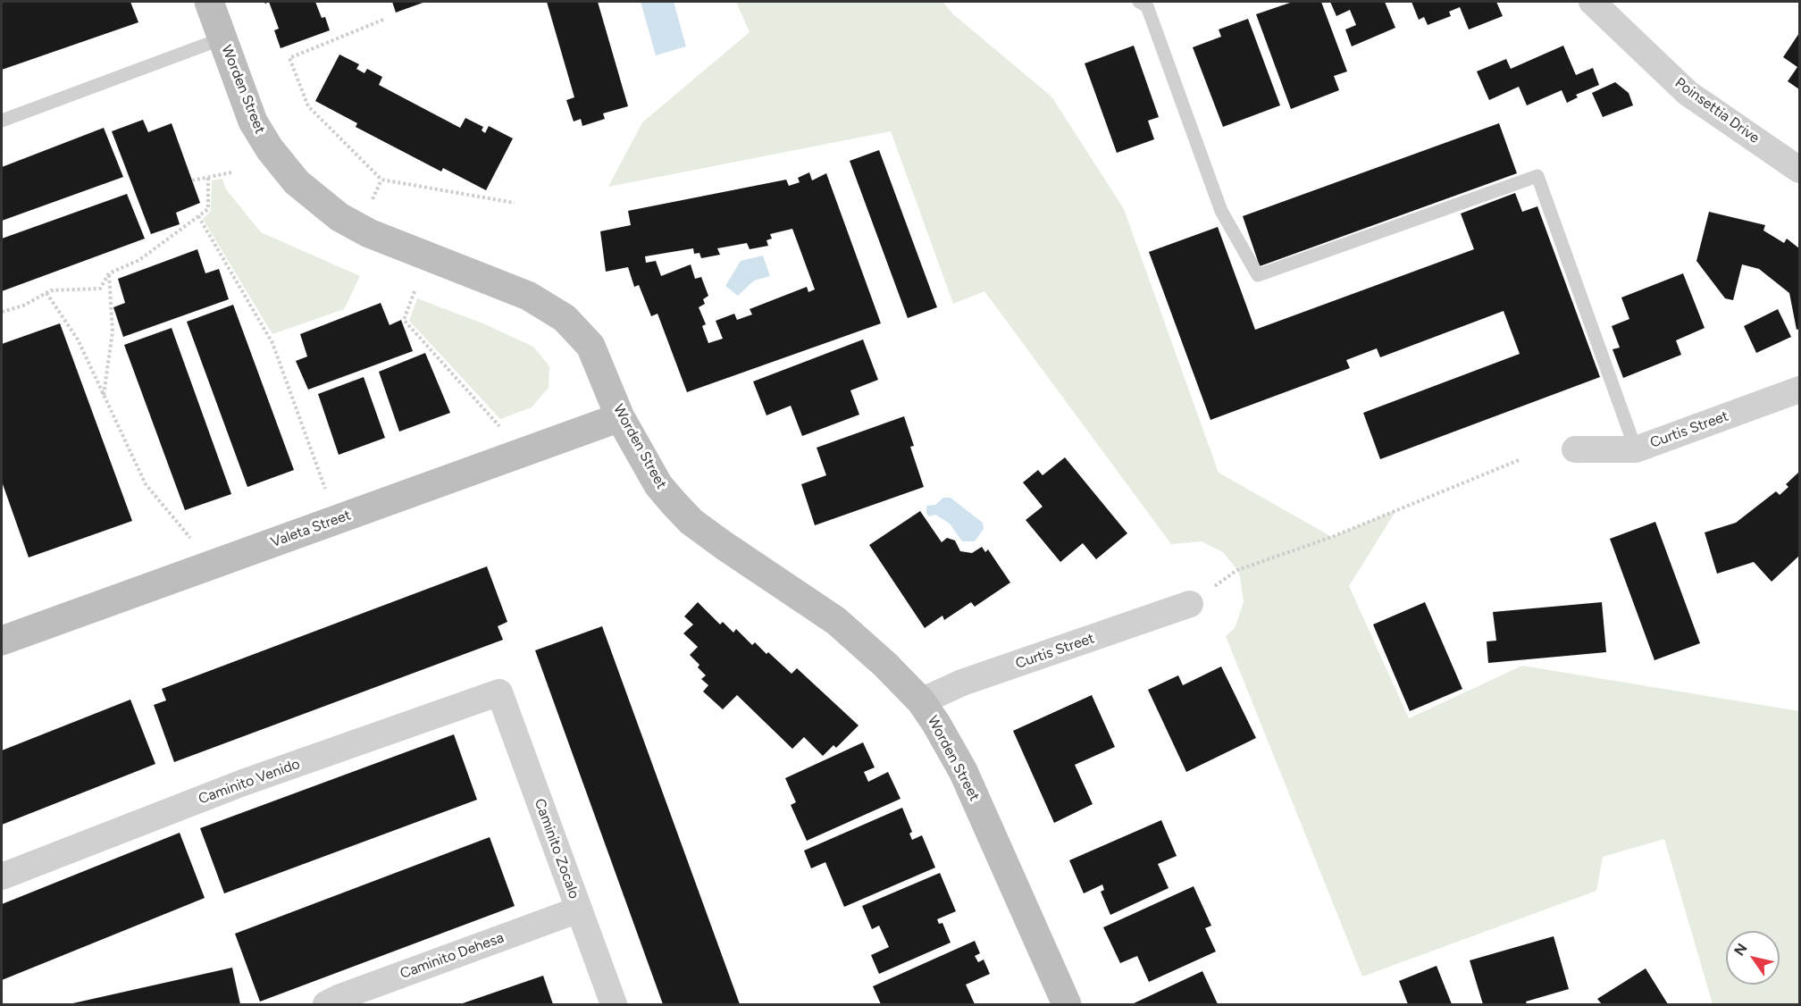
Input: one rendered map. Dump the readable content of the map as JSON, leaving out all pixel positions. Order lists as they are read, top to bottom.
{
  "streets": {
    "street": [
      "Worden Street",
      "Poinsettia Drive",
      "Curtis Street",
      "Valeta Street",
      "Caminito Venido",
      "Caminito Zocalo",
      "Caminito Dehesa"
    ]
  },
  "crossings": [
    ["Worden Street", "Curtis Street"],
    ["Worden Street", "Valeta Street"],
    ["Caminito Venido", "Caminito Zocalo"],
    ["Caminito Zocalo", "Caminito Dehesa"]
  ],
  "north": "top left"
}
